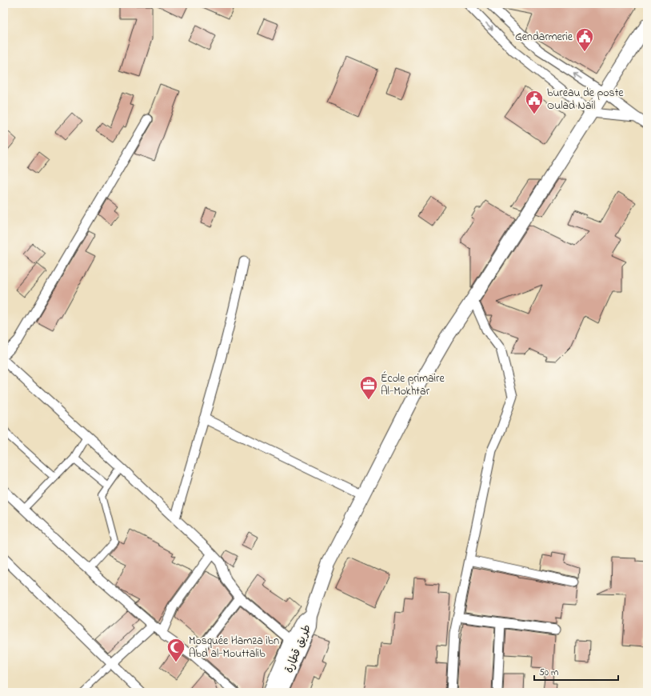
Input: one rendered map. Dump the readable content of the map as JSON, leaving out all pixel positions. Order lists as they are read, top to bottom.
{
  "streets": {
    "main road": ["طريق قطارة"]
  },
  "places": {
    "public building": ["Gendarmerie", "bureau de poste Oulad Nail"],
    "office": ["École primaire Al-Mokhtar"],
    "mosque": ["Mosquée Hamza ibn Abd al-Mouttalib"]
  },
  "scale_bar": "50 m"
}
